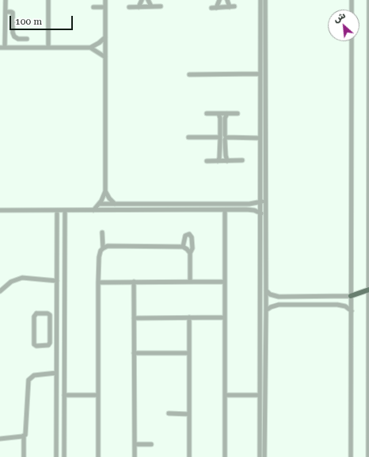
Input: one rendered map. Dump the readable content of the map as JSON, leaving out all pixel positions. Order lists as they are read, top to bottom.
{
  "scale_bar": "100 m",
  "north": "top left"
}
